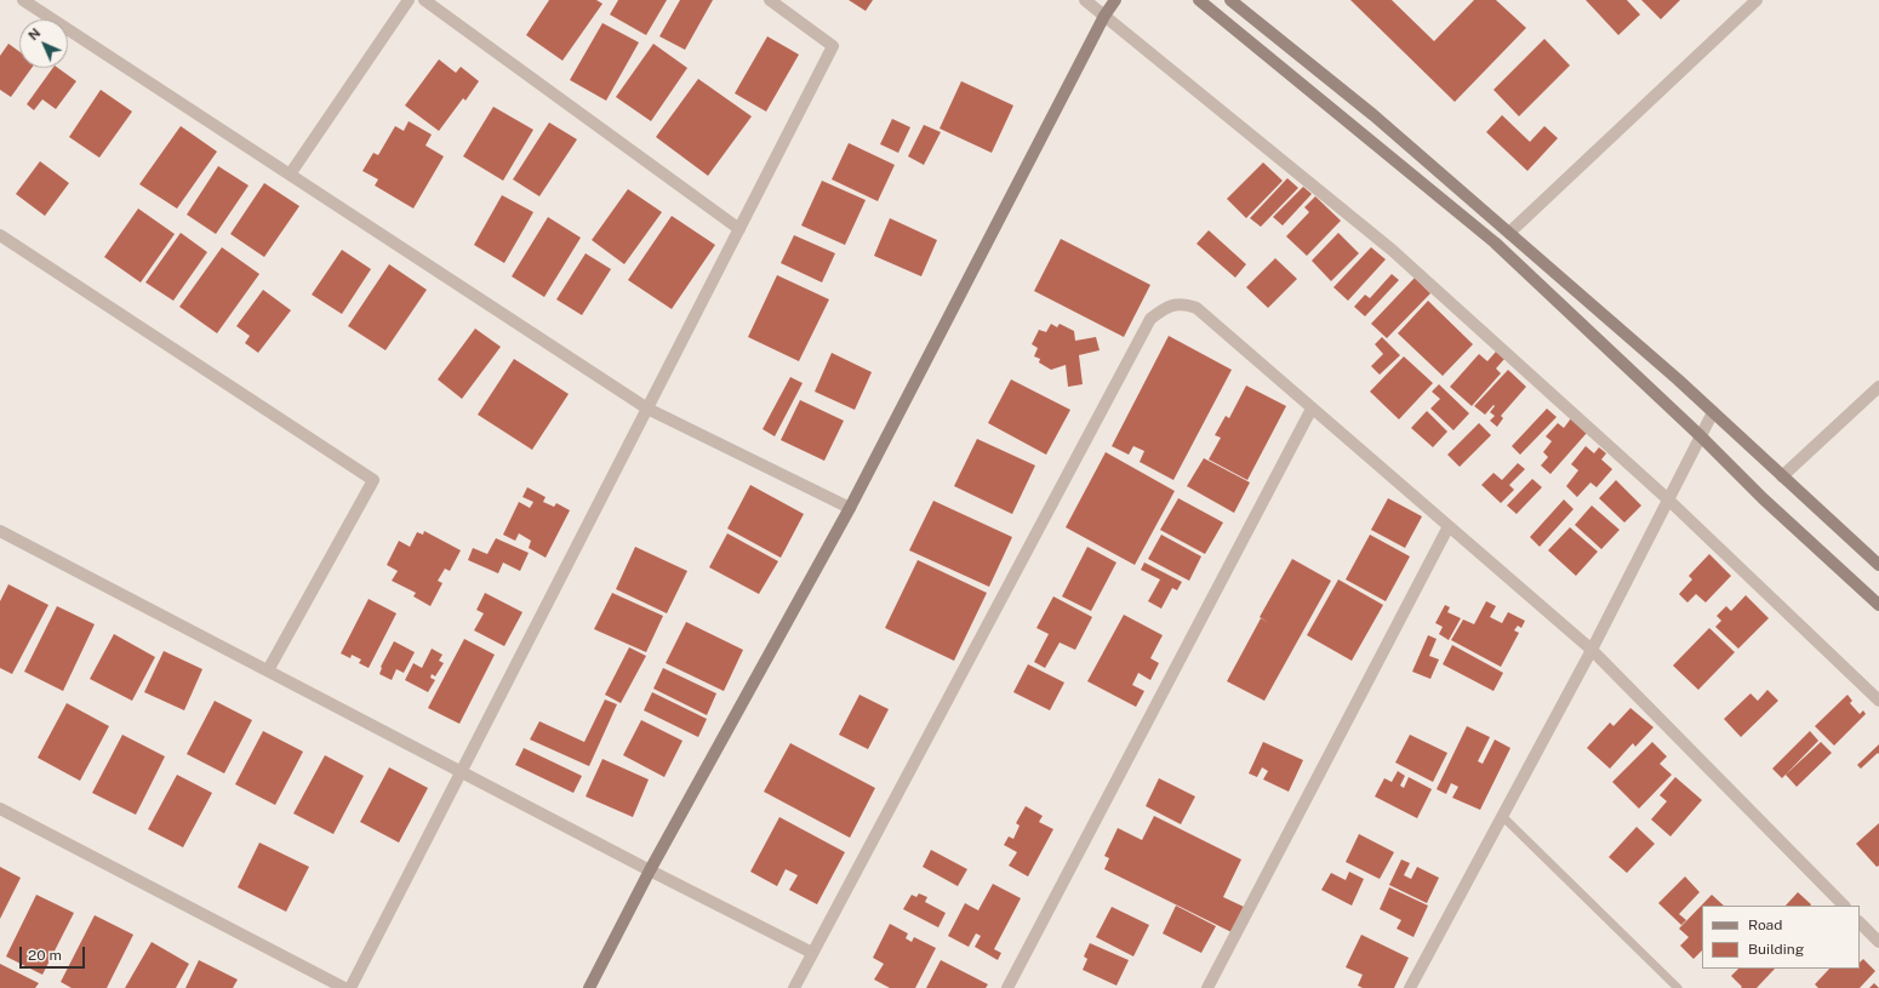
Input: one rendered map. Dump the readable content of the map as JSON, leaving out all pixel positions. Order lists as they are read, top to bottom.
{
  "legend": ["Road", "Building"],
  "scale_bar": "20 m",
  "north": "top left"
}
